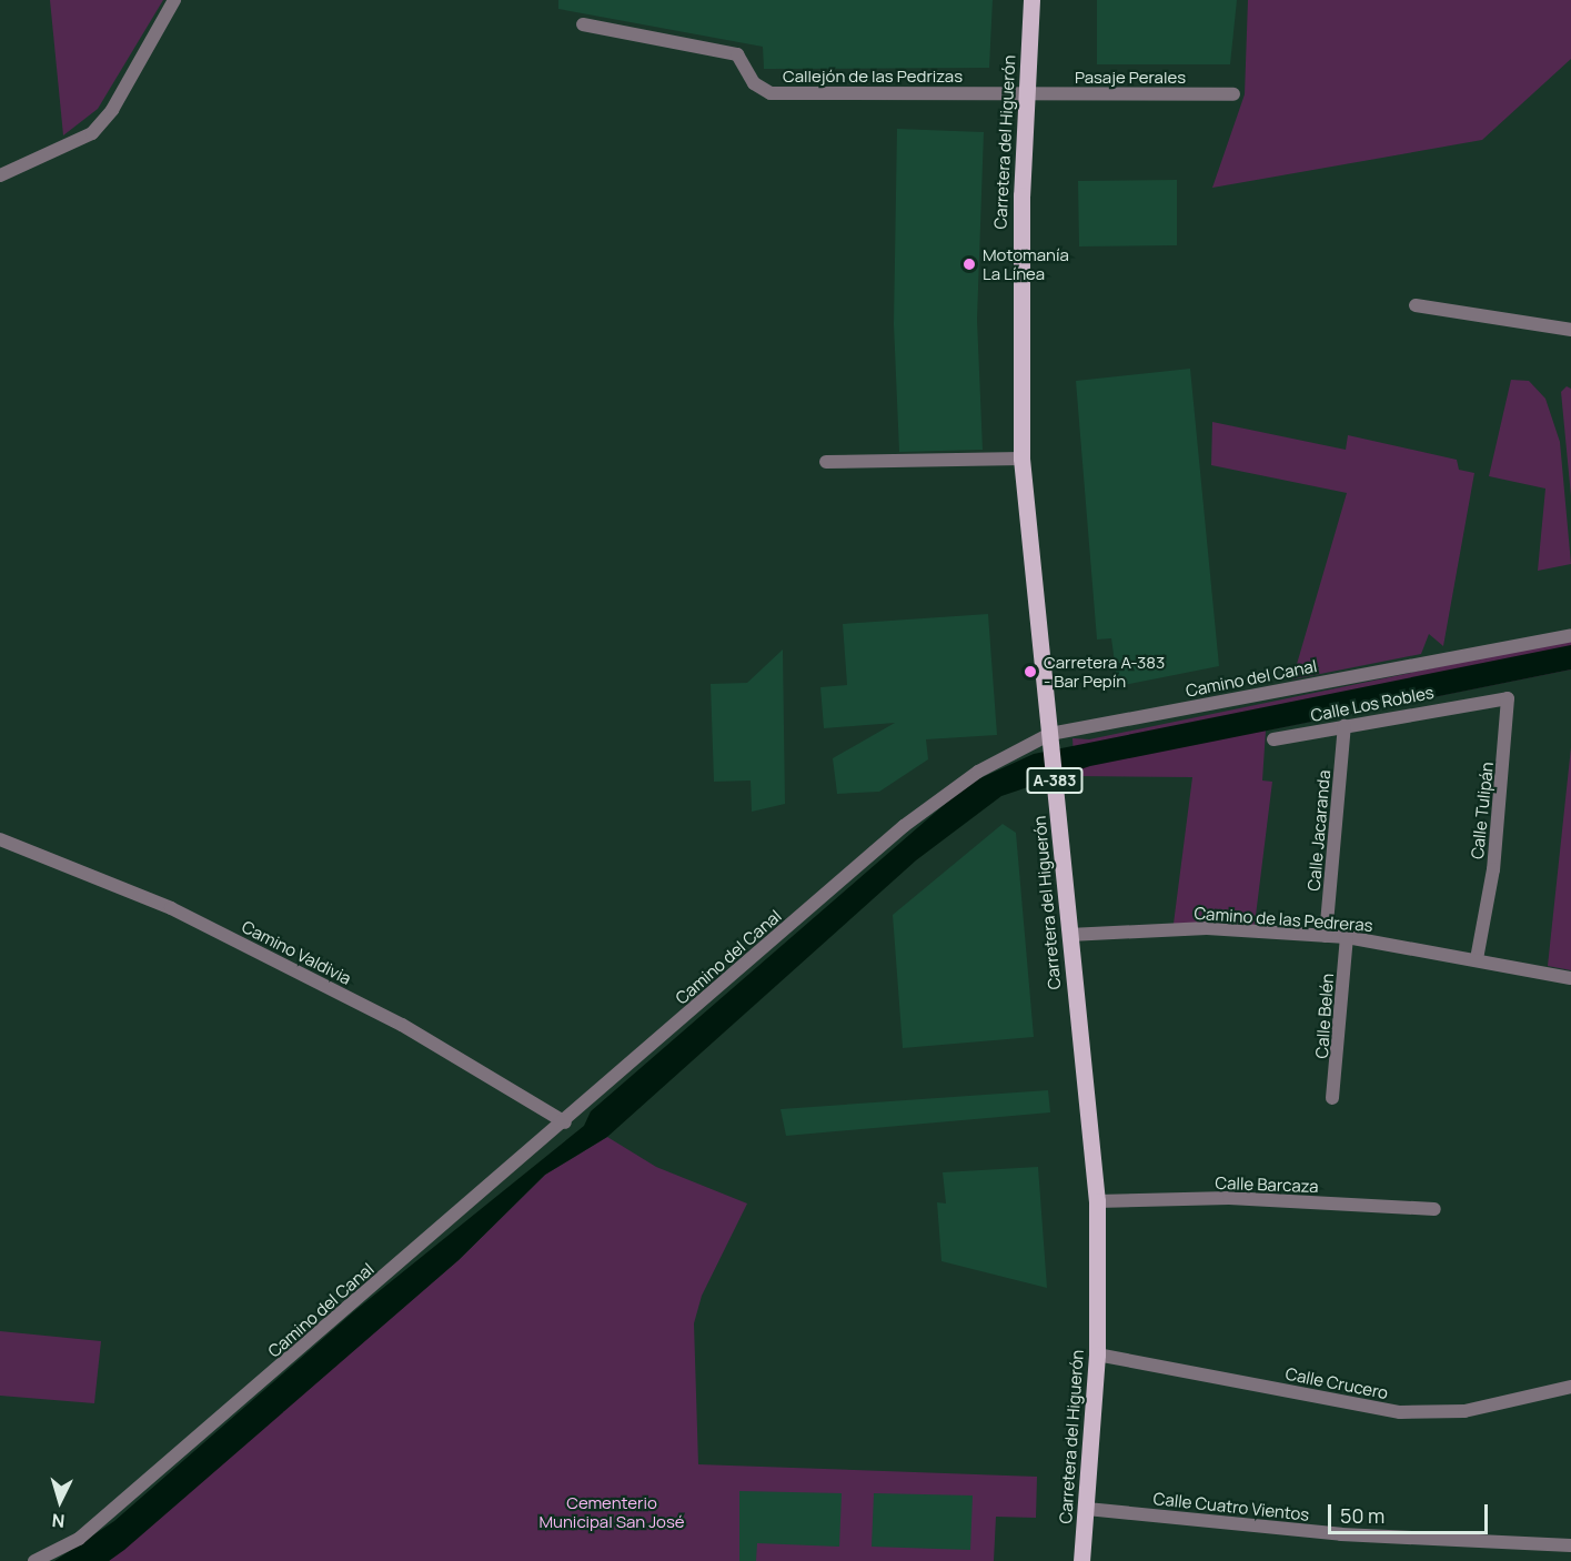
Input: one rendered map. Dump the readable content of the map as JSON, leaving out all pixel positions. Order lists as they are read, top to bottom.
{
  "streets": {
    "main road": ["Carretera del Higuerón", "A-383"],
    "street": [
      "Callejón de las Pedrizas",
      "Pasaje Perales",
      "Camino del Canal",
      "Calle Los Robles",
      "Calle Tulipán",
      "Calle Jacaranda",
      "Camino de las Pedreras",
      "Camino Valdivia",
      "Calle Belén",
      "Calle Barcaza",
      "Calle Crucero",
      "Calle Cuatro Vientos"
    ]
  },
  "crossings": [
    ["Callejón de las Pedrizas", "Pasaje Perales"],
    ["Callejón de las Pedrizas", "Carretera del Higuerón"],
    ["Pasaje Perales", "Carretera del Higuerón"],
    ["Carretera del Higuerón", "Camino del Canal"],
    ["Carretera del Higuerón", "Camino de las Pedreras"],
    ["Carretera del Higuerón", "Calle Barcaza"],
    ["Carretera del Higuerón", "Calle Crucero"],
    ["Carretera del Higuerón", "Calle Cuatro Vientos"],
    ["Camino del Canal", "Camino Valdivia"],
    ["Calle Los Robles", "Calle Tulipán"],
    ["Calle Los Robles", "Calle Jacaranda"],
    ["Calle Tulipán", "Camino de las Pedreras"],
    ["Calle Jacaranda", "Camino de las Pedreras"],
    ["Camino de las Pedreras", "Calle Belén"]
  ],
  "parks": ["Cementerio Municipal San José"],
  "places": ["Motomanía La Línea", "Carretera A-383 - Bar Pepín"],
  "scale_bar": "50 m",
  "north": "bottom"
}
